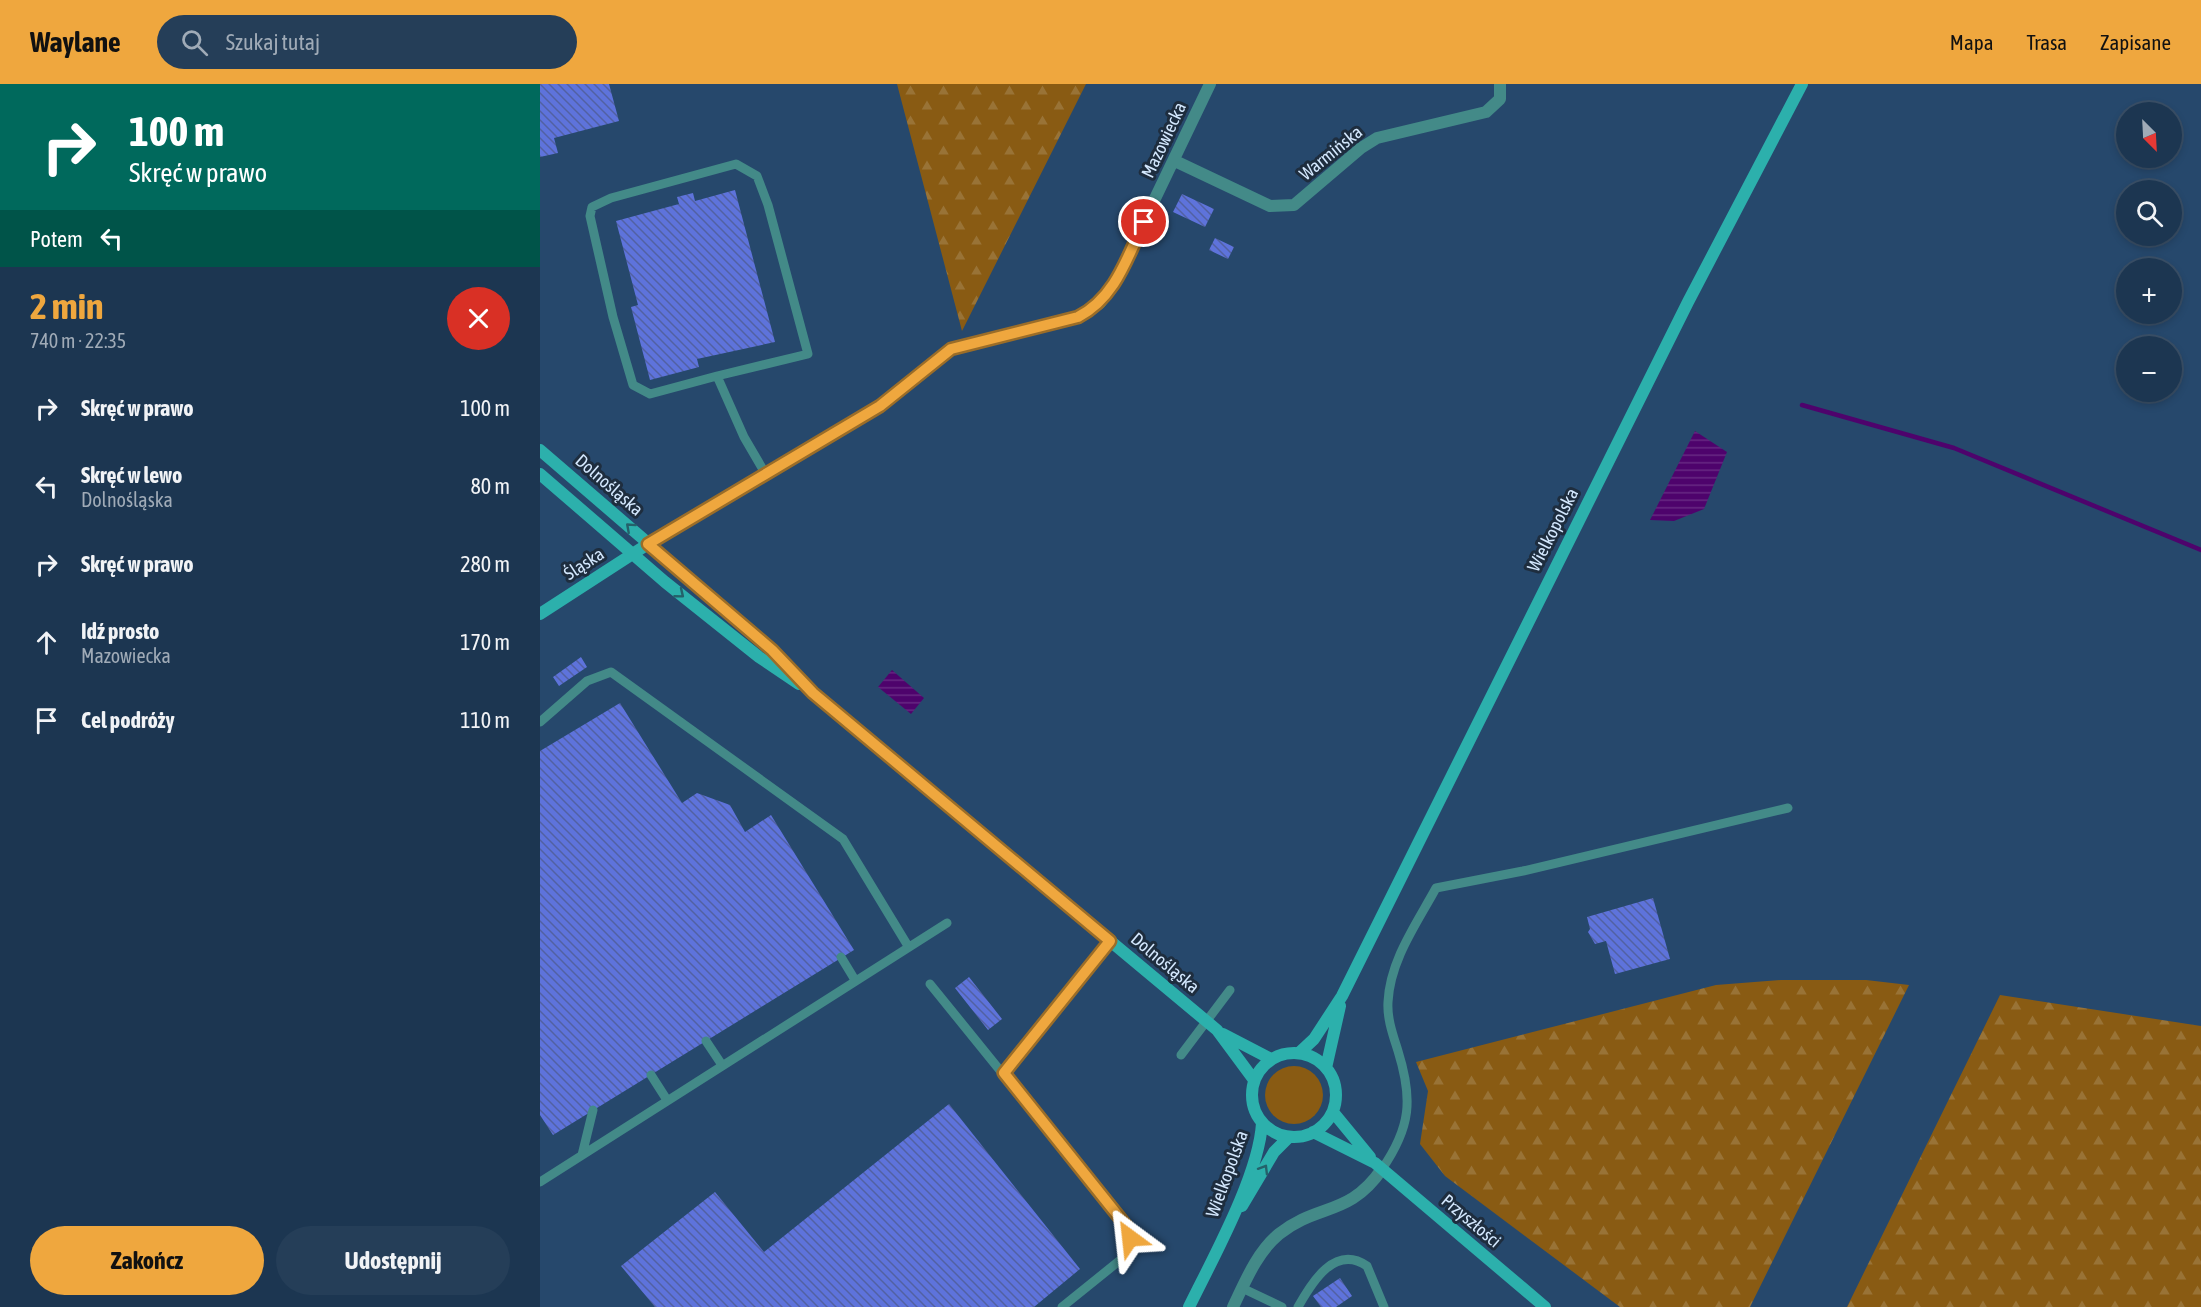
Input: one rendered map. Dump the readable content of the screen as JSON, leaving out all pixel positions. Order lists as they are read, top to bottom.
{
  "streets": {
    "main road": [
      "Dolnośląska",
      "Wielkopolska",
      "Śląska",
      "Przyszłości"
    ],
    "street": ["Mazowiecka", "Warmińska"]
  },
  "crossings": [
    ["Mazowiecka", "Warmińska"],
    ["Mazowiecka", "Dolnośląska"],
    ["Mazowiecka", "Śląska"],
    ["Dolnośląska", "Wielkopolska"],
    ["Dolnośląska", "Śląska"],
    ["Dolnośląska", "Przyszłości"],
    ["Wielkopolska", "Przyszłości"]
  ],
  "north": "bottom right",
  "page": {
    "header": "Waylane",
    "search": "Szukaj tutaj",
    "nav": ["Mapa", "Trasa", "Zapisane"],
    "turn": ["100 m", "Skręć w prawo"],
    "map_buttons": ["+", "−"],
    "then": "Potem",
    "heading": ["2 min", "740 m · 22:35"],
    "list": [
      {
        "name": "Skręć w prawo",
        "value": "100 m"
      },
      {
        "name": "Skręć w lewo",
        "note": "Dolnośląska",
        "value": "80 m"
      },
      {
        "name": "Skręć w prawo",
        "value": "280 m"
      },
      {
        "name": "Idź prosto",
        "note": "Mazowiecka",
        "value": "170 m"
      },
      {
        "name": "Cel podróży",
        "value": "110 m"
      }
    ],
    "buttons": ["Zakończ", "Udostępnij"]
  }
}
